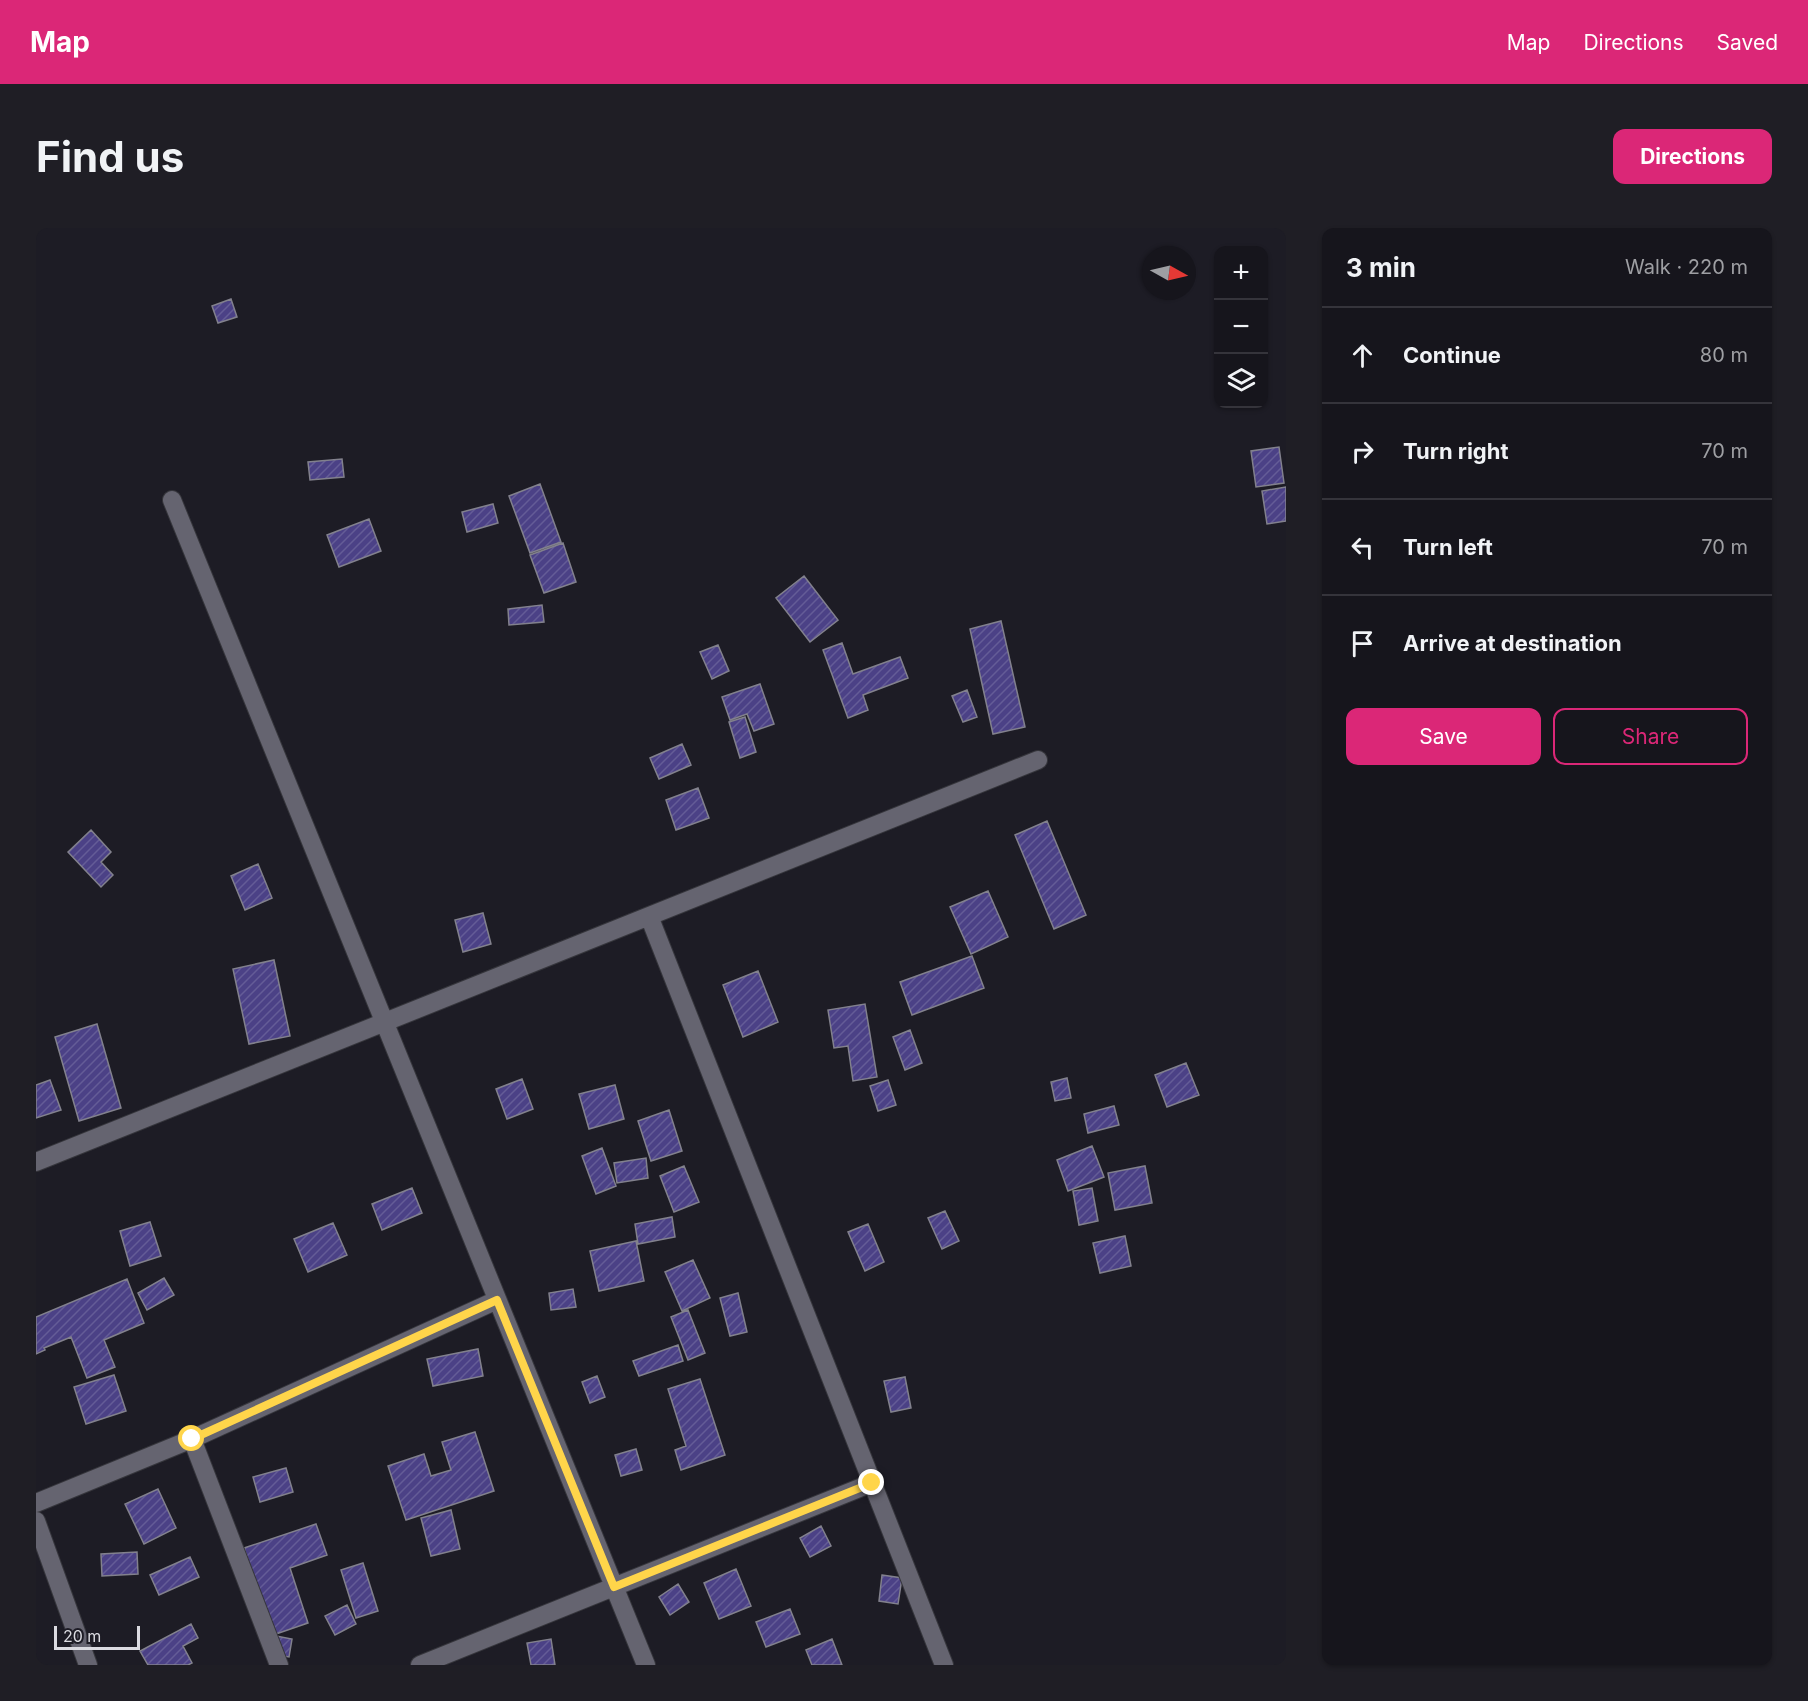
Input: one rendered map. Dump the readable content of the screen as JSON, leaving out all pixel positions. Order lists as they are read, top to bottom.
{
  "scale_bar": "20 m",
  "north": "right",
  "page": {
    "header": "Map",
    "nav": ["Map", "Directions", "Saved"],
    "buttons": [
      "Directions",
      ["Save", "Share"]
    ],
    "title": "Find us",
    "heading": ["3 min", "Walk · 220 m"],
    "map_buttons": ["+", "−"],
    "list": [
      ["Continue", "80 m"],
      ["Turn right", "70 m"],
      ["Turn left", "70 m"],
      "Arrive at destination"
    ],
    "scale": "20 m"
  }
}
